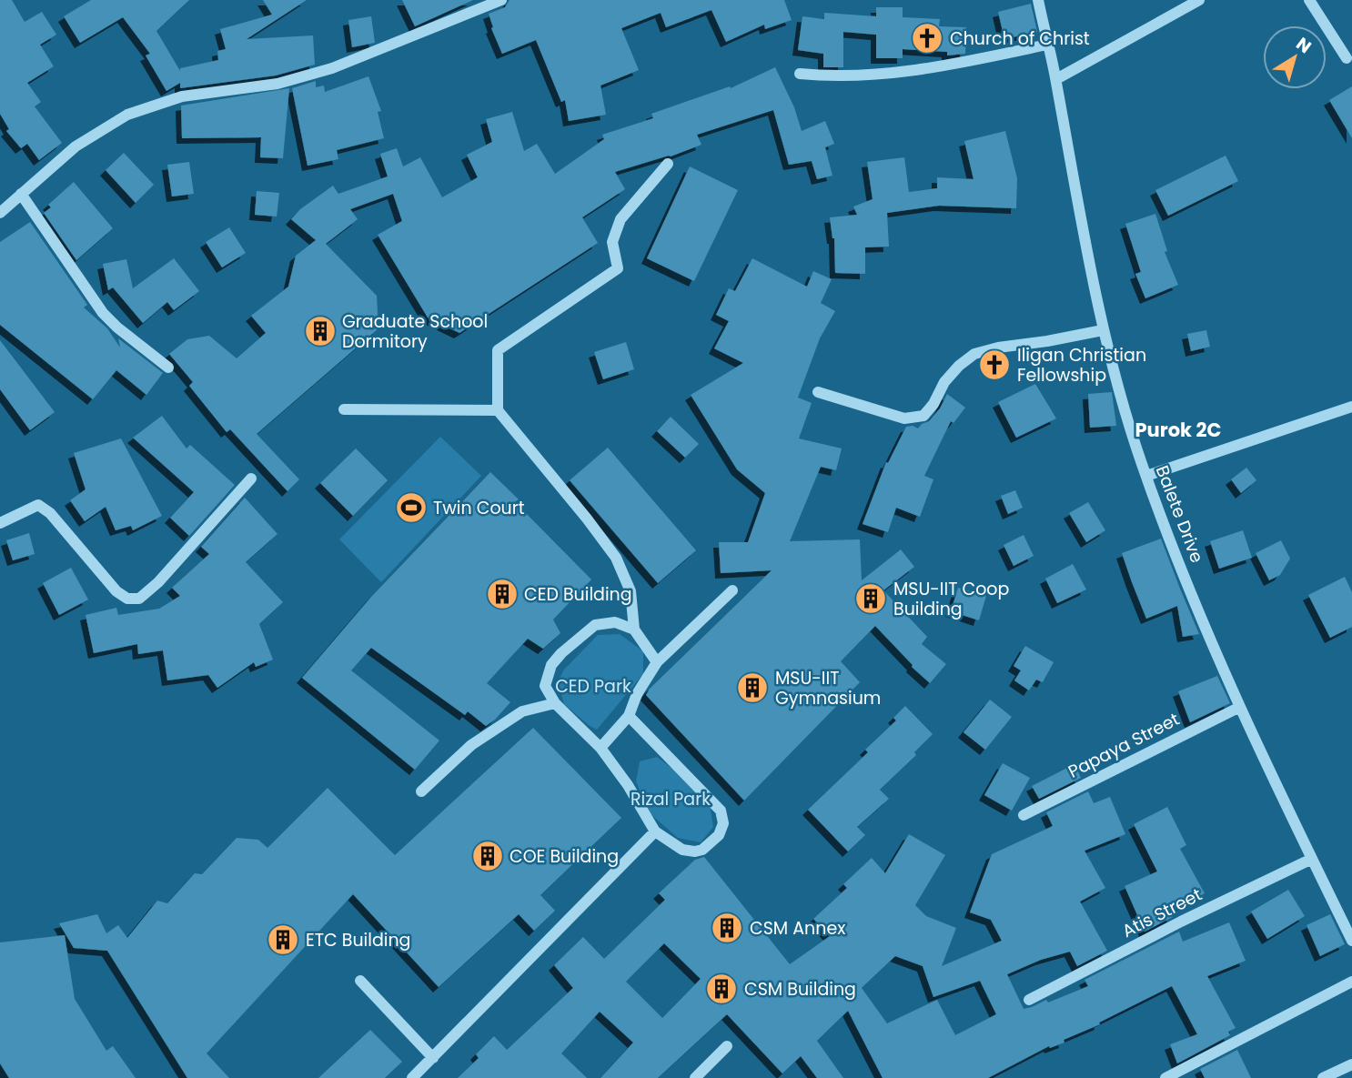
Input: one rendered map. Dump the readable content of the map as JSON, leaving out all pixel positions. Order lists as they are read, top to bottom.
{
  "streets": {
    "street": ["Balete Drive", "Papaya Street", "Atis Street"]
  },
  "crossings": [
    ["Balete Drive", "Papaya Street"],
    ["Balete Drive", "Atis Street"]
  ],
  "districts": ["Purok 2C"],
  "parks": ["CED Park", "Rizal Park"],
  "places": {
    "church": ["Church of Christ", "Iligan Christian Fellowship"],
    "building": [
      "Graduate School Dormitory",
      "CED Building",
      "MSU-IIT Coop Building",
      "MSU-IIT Gymnasium",
      "COE Building",
      "CSM Annex",
      "ETC Building",
      "CSM Building"
    ],
    "sports": ["Twin Court"]
  },
  "north": "top right"
}
